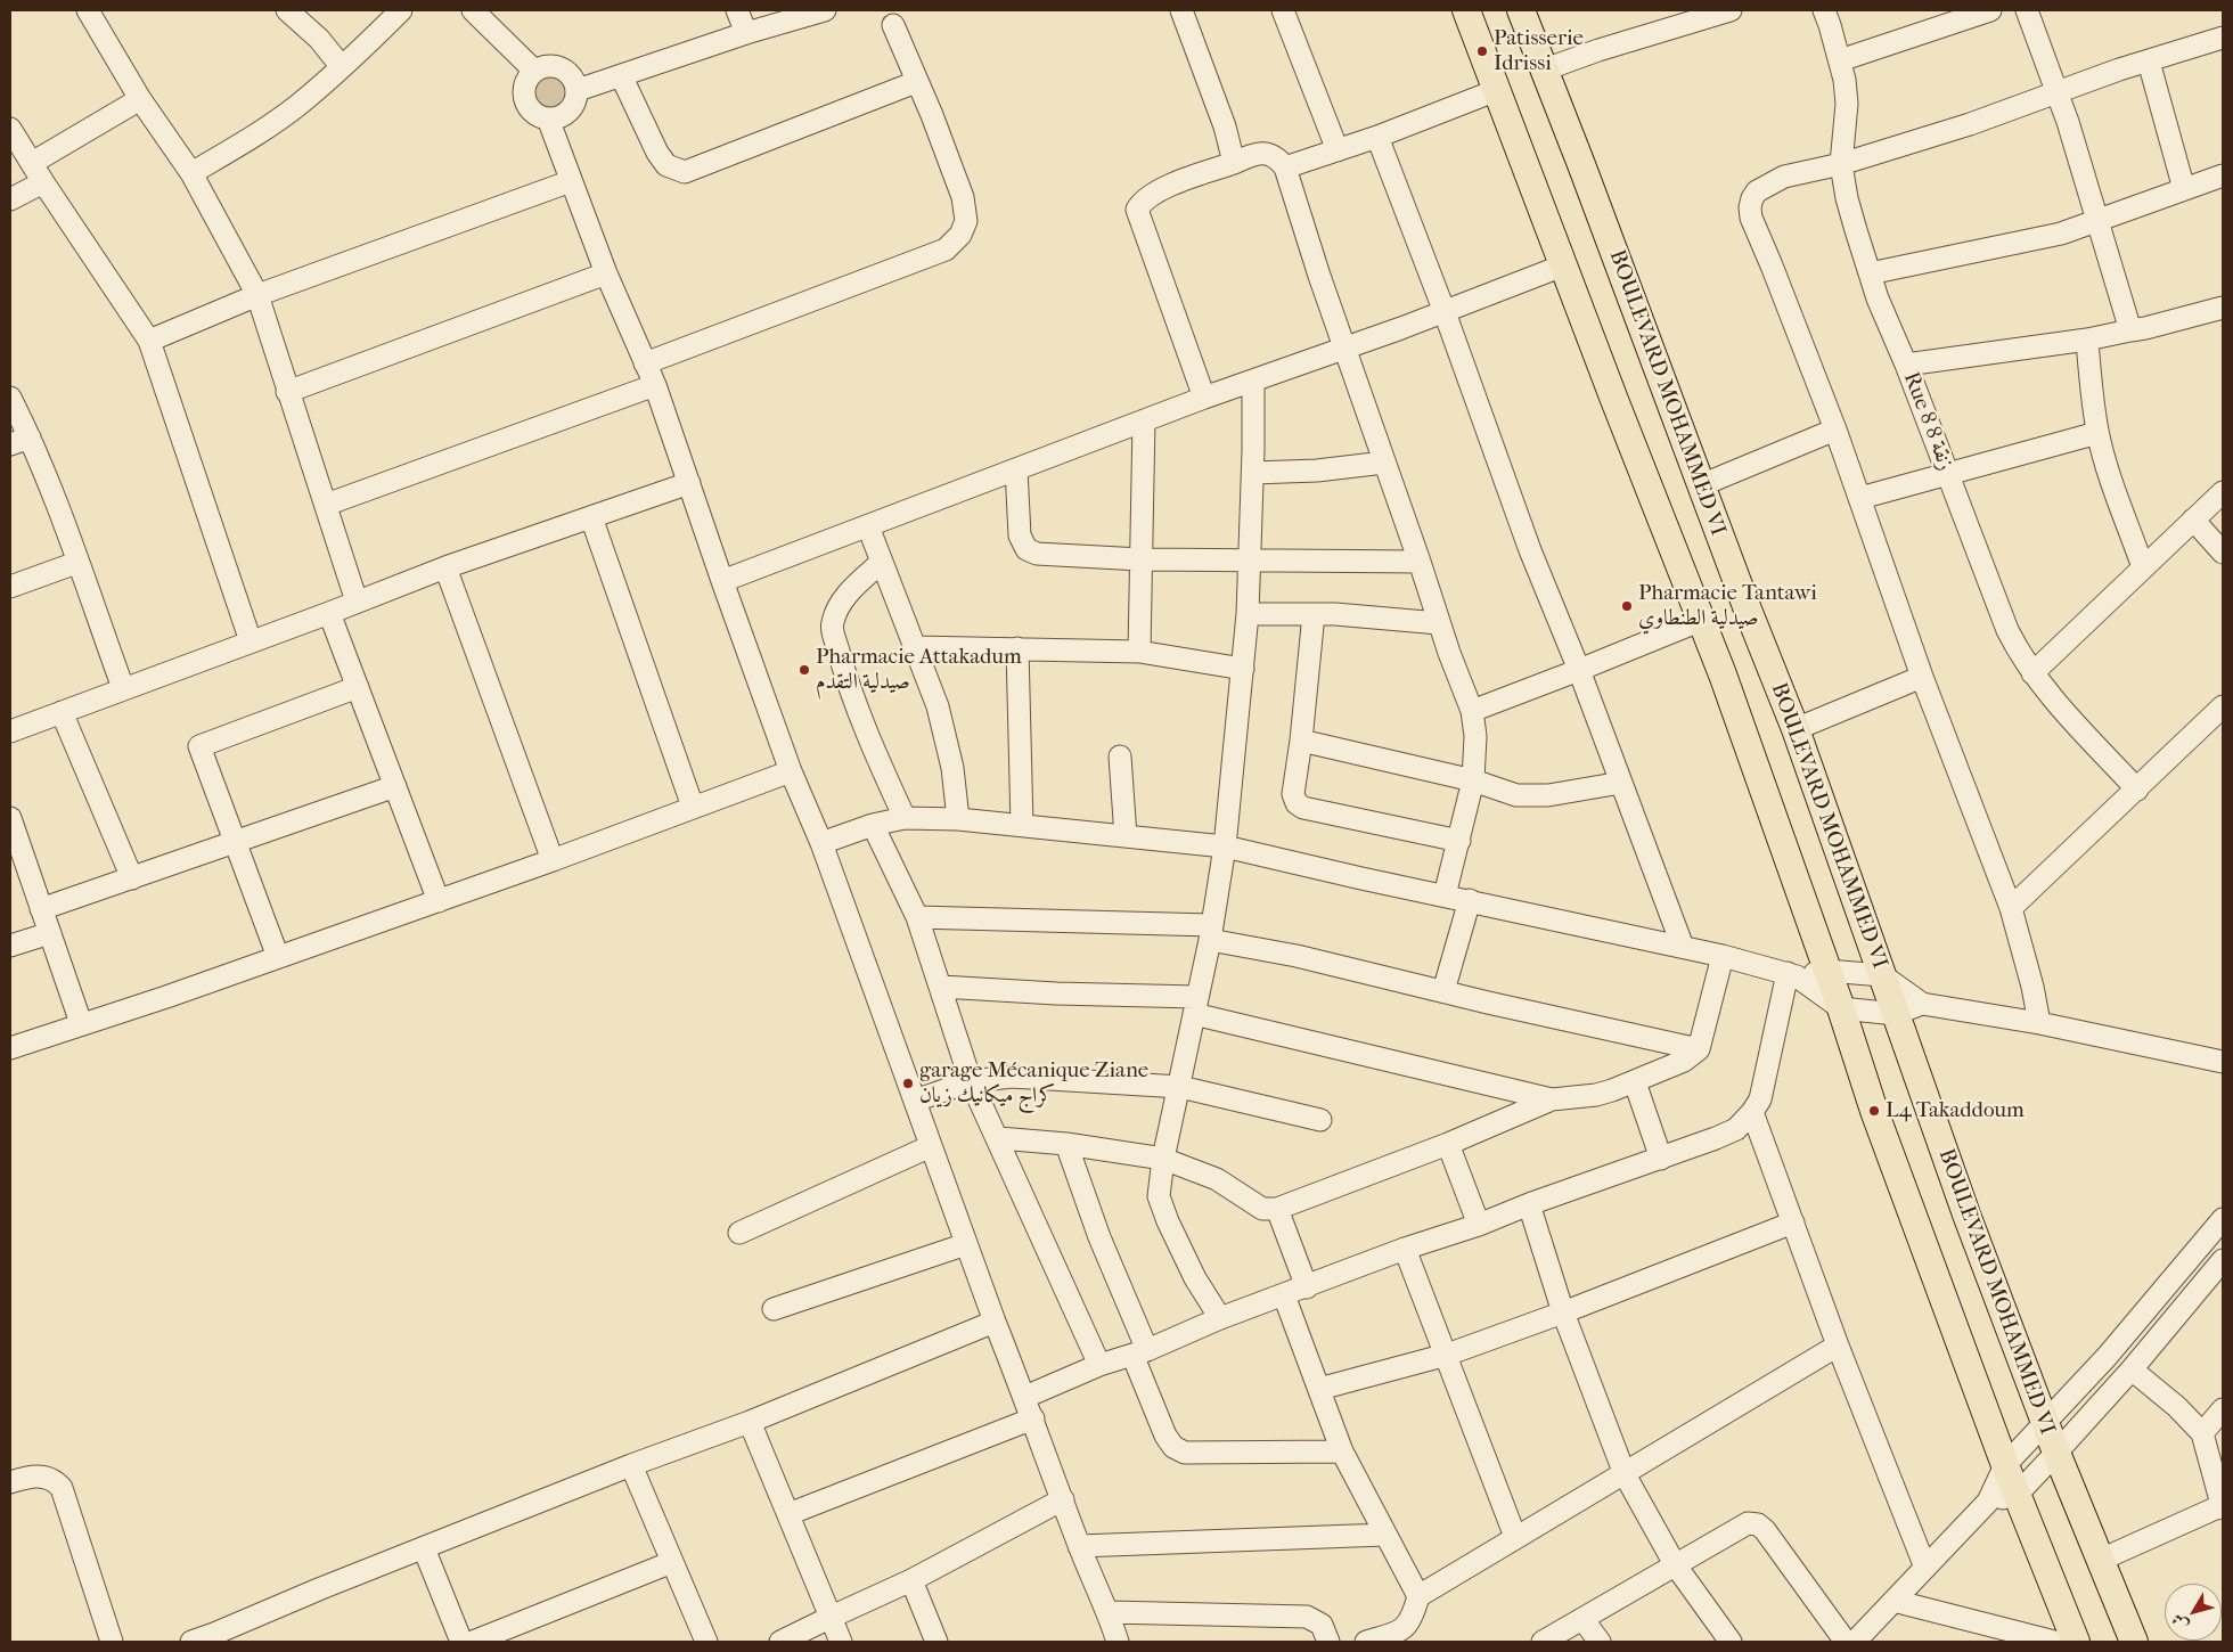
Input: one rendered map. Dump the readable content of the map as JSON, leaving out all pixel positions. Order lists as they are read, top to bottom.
{
  "streets": {
    "main road": ["BOULEVARD MOHAMMED VI"],
    "street": ["Rue 8 8 زنقة"]
  },
  "places": [
    "Patisserie Idrissi",
    "Pharmacie Tantawi صيدلية الطنطاوي",
    "Pharmacie Attakadum صيدلية التقدم",
    "garage Mécanique Ziane كراج ميكانيك زيان",
    "L4 Takaddoum"
  ],
  "north": "bottom left"
}
